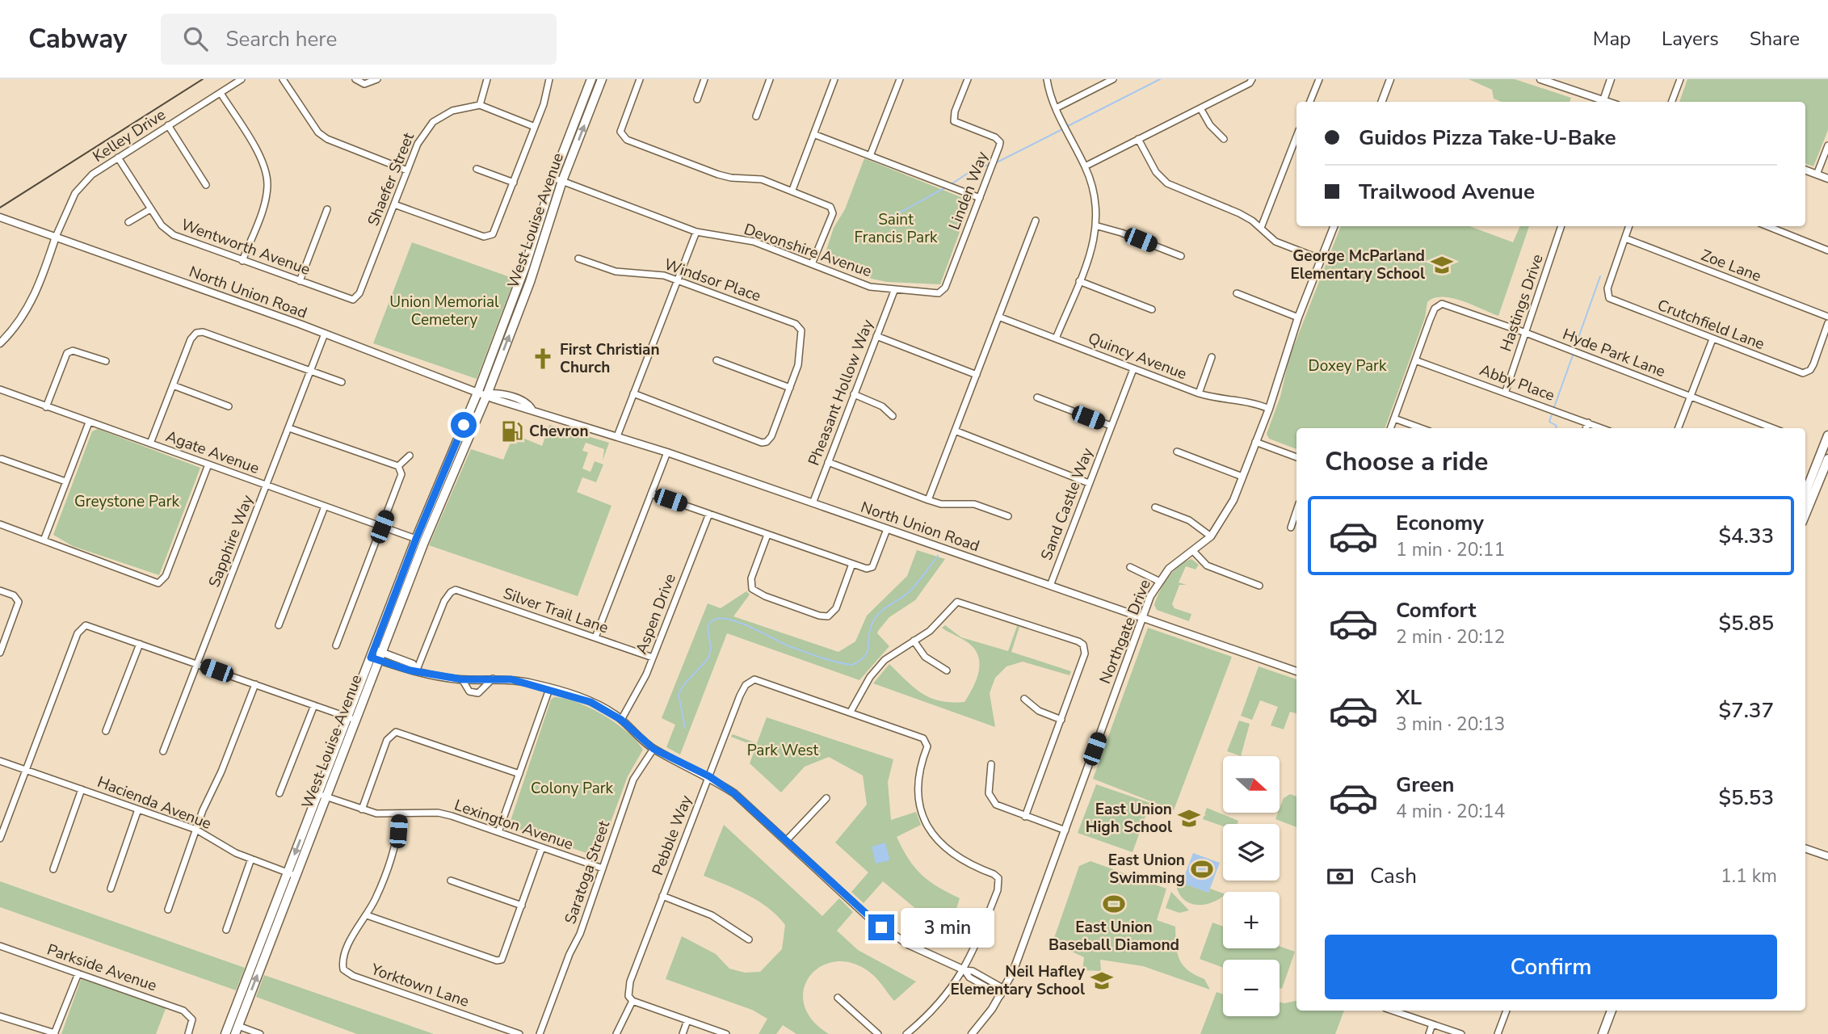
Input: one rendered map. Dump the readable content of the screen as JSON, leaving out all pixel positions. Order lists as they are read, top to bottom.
{
  "streets": {
    "main road": ["West Louise Avenue"],
    "street": [
      "Kelley Drive",
      "Shaefer Street",
      "Linden Way",
      "Wentworth Avenue",
      "Devonshire Avenue",
      "Zoe Lane",
      "Windsor Place",
      "North Union Road",
      "Hastings Drive",
      "Crutchfield Lane",
      "Hyde Park Lane",
      "Quincy Avenue",
      "Abby Place",
      "Pheasant Hollow Way",
      "Agate Avenue",
      "Sand Castle Way",
      "Sapphire Way",
      "Silver Trail Lane",
      "Aspen Drive",
      "Northgate Drive",
      "Hacienda Avenue",
      "Lexington Avenue",
      "Pebble Way",
      "Saratoga Street",
      "Parkside Avenue",
      "Yorktown Lane"
    ]
  },
  "crossings": [
    ["Kelley Drive", "Wentworth Avenue"],
    ["Kelley Drive", "North Union Road"],
    ["Shaefer Street", "Wentworth Avenue"],
    ["Linden Way", "Devonshire Avenue"],
    ["Linden Way", "Pheasant Hollow Way"],
    ["West Louise Avenue", "Devonshire Avenue"],
    ["West Louise Avenue", "North Union Road"],
    ["West Louise Avenue", "Agate Avenue"],
    ["West Louise Avenue", "Hacienda Avenue"],
    ["West Louise Avenue", "Lexington Avenue"],
    ["Devonshire Avenue", "Pheasant Hollow Way"],
    ["Zoe Lane", "Crutchfield Lane"],
    ["North Union Road", "Pheasant Hollow Way"],
    ["North Union Road", "Sand Castle Way"],
    ["North Union Road", "Sapphire Way"],
    ["North Union Road", "Northgate Drive"],
    ["Hastings Drive", "Hyde Park Lane"],
    ["Hastings Drive", "Abby Place"],
    ["Hyde Park Lane", "Abby Place"],
    ["Quincy Avenue", "Sand Castle Way"],
    ["Quincy Avenue", "Northgate Drive"],
    ["Agate Avenue", "Sapphire Way"],
    ["Silver Trail Lane", "Aspen Drive"],
    ["Lexington Avenue", "Saratoga Street"]
  ],
  "parks": [
    "Saint Francis Park",
    "Union Memorial Cemetery",
    "Doxey Park",
    "Greystone Park",
    "Park West",
    "Colony Park"
  ],
  "places": {
    "school or university": ["George McParland Elementary School", "East Union High School", "Neil Hafley Elementary School"],
    "church": ["First Christian Church"],
    "fuel station": ["Chevron"],
    "sports": ["East Union Swimming", "East Union Baseball Diamond"]
  },
  "north": "right",
  "page": {
    "header": "Cabway",
    "search": "Search here",
    "nav": ["Map", "Layers", "Share"],
    "banner": ["Guidos Pizza Take-U-Bake", "Trailwood Avenue"],
    "heading": "Choose a ride",
    "list": [
      {
        "name": "Economy",
        "note": "1 min · 20:11",
        "value": "$4.33"
      },
      {
        "name": "Comfort",
        "note": "2 min · 20:12",
        "value": "$5.85"
      },
      {
        "name": "XL",
        "note": "3 min · 20:13",
        "value": "$7.37"
      },
      {
        "name": "Green",
        "note": "4 min · 20:14",
        "value": "$5.53"
      }
    ],
    "map_buttons": ["+", "−"],
    "pay": ["Cash", "1.1 km"],
    "bubble": "3 min",
    "buttons": "Confirm"
  }
}
